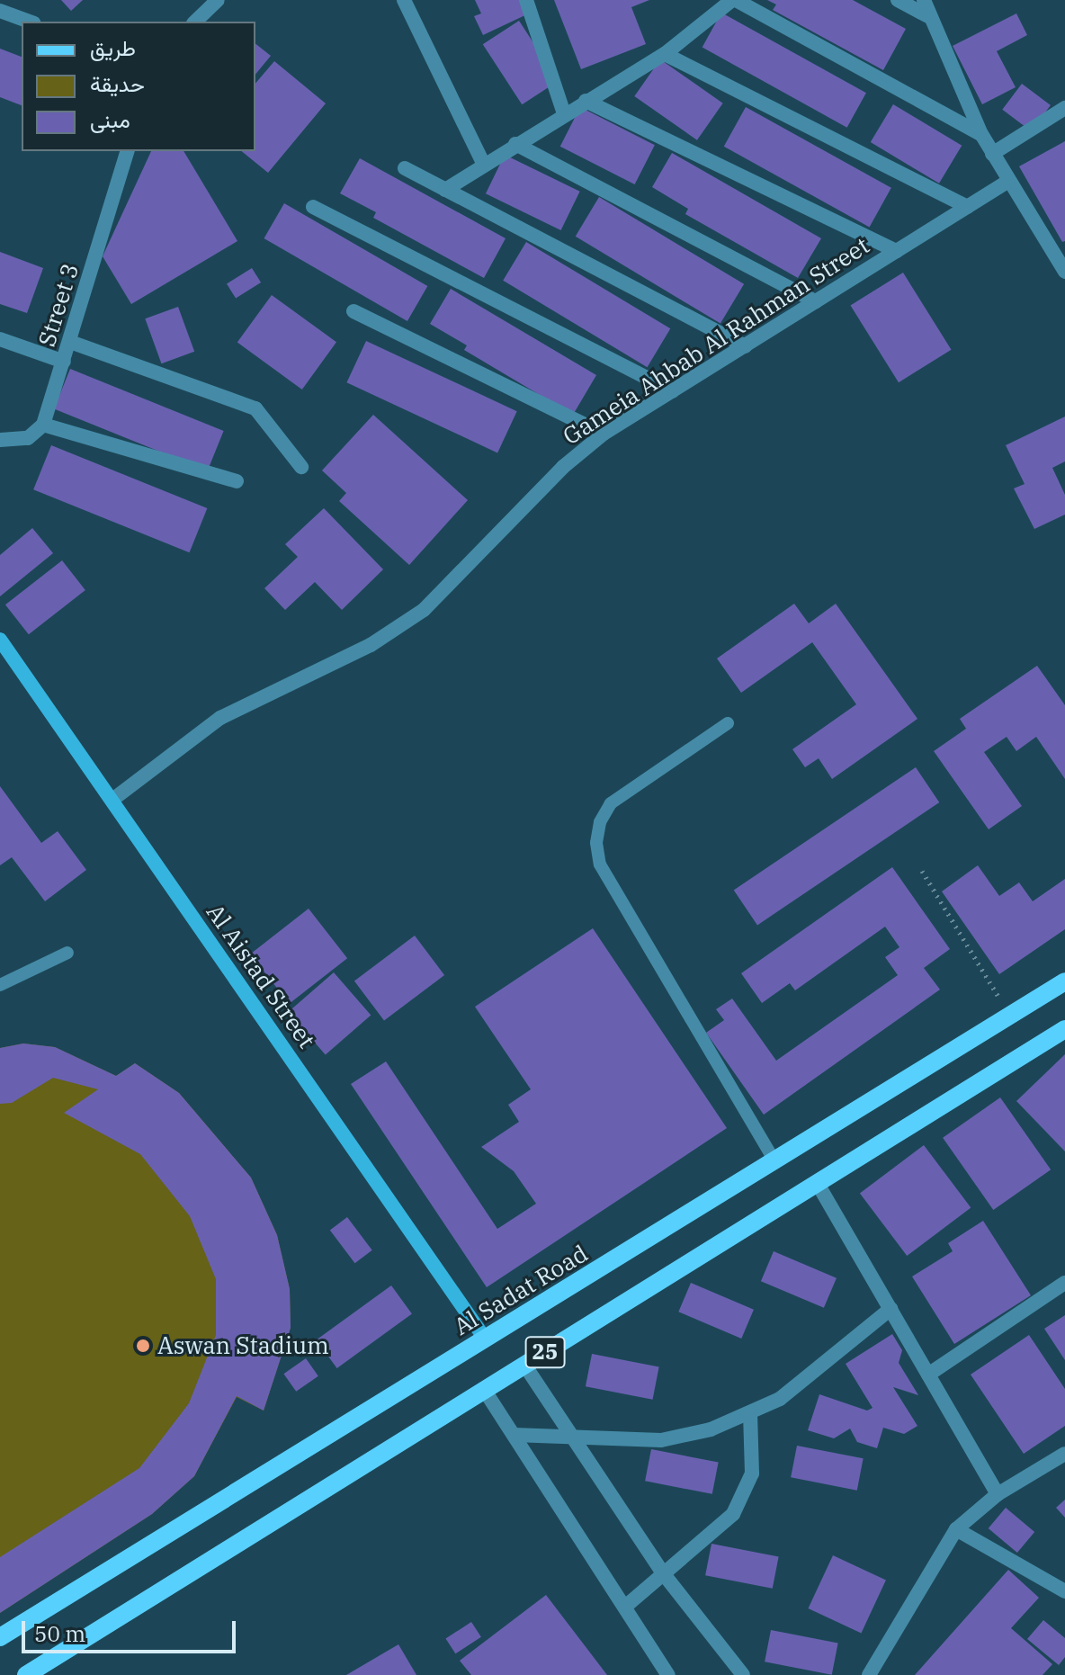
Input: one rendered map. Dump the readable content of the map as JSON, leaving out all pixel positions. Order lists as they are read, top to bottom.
{
  "streets": {
    "main road": ["Al Sadat Road", "25"],
    "street": ["Street 3", "Gameia Ahbab Al Rahman Street", "Al Aistad Street"]
  },
  "crossings": [
    ["Gameia Ahbab Al Rahman Street", "Al Aistad Street"],
    ["Al Aistad Street", "Al Sadat Road"]
  ],
  "places": ["Aswan Stadium"],
  "legend": ["طريق", "حديقة", "مبنى"],
  "scale_bar": "50 m"
}
